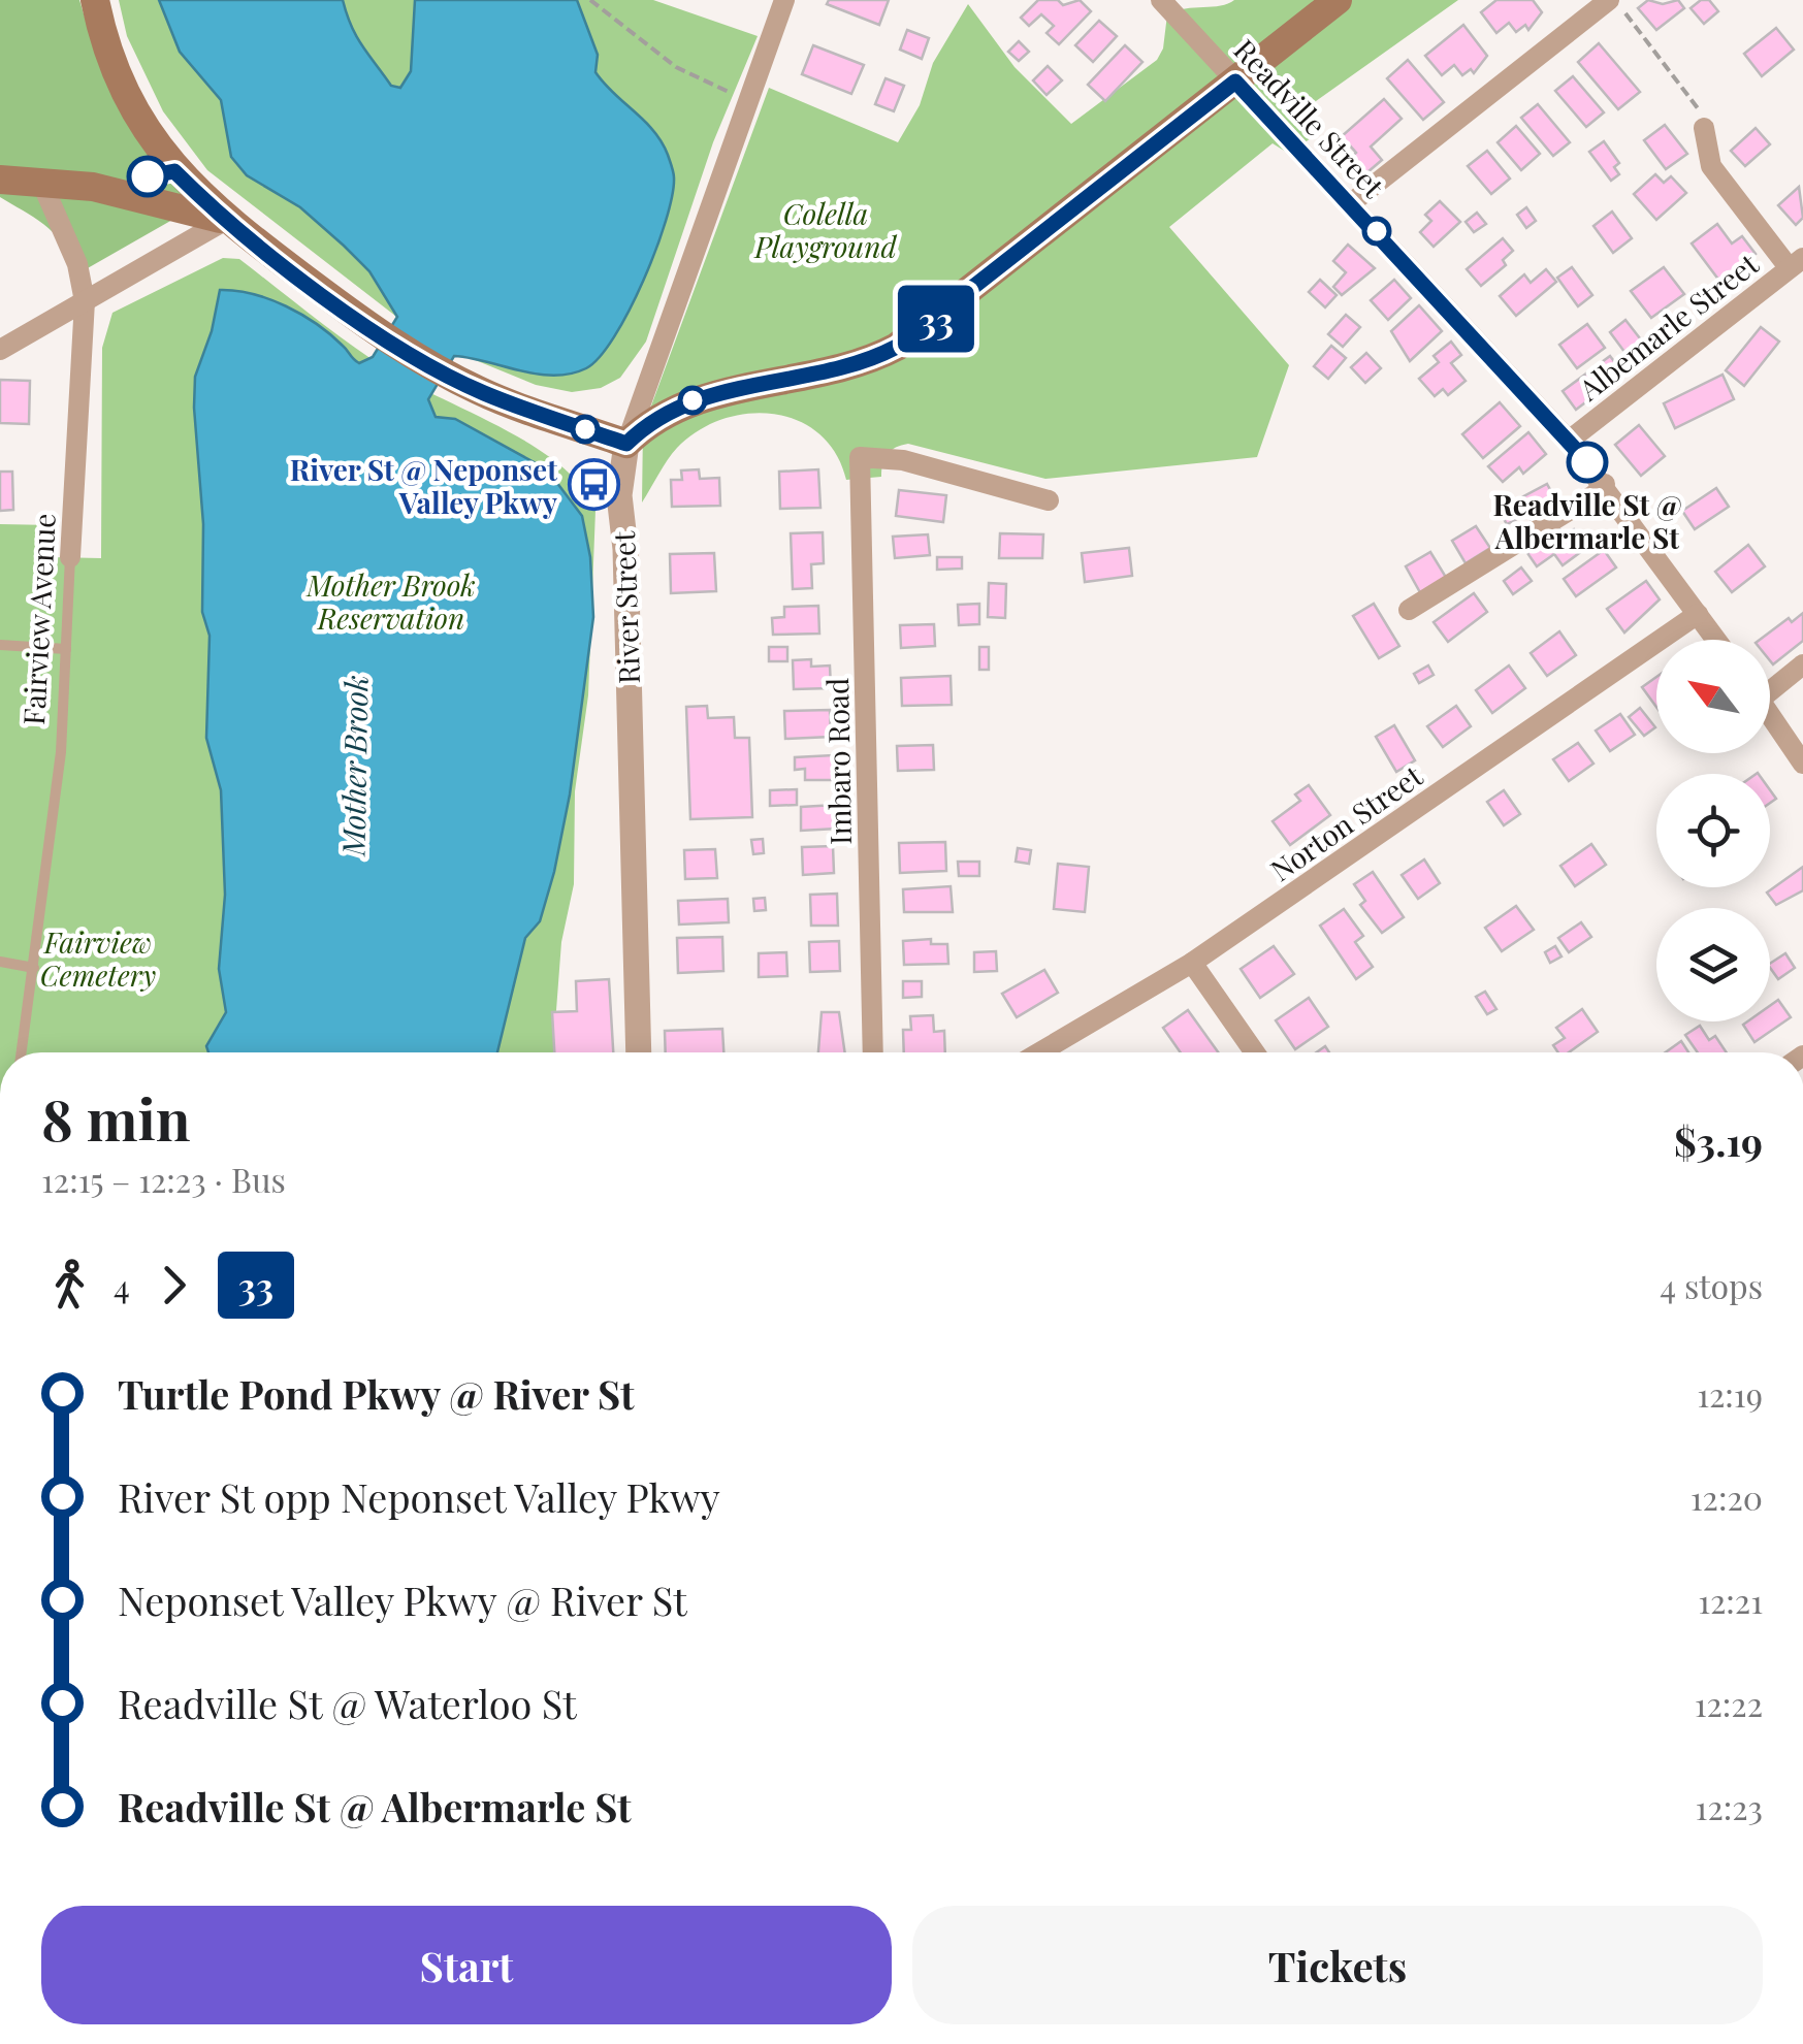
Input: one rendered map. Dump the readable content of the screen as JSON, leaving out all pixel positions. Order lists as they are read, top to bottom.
{
  "streets": {
    "street": [
      "Readville Street",
      "Albemarle Street",
      "River Street",
      "Fairview Avenue",
      "Imbaro Road",
      "Norton Street"
    ]
  },
  "crossings": [
    ["Readville Street", "Albemarle Street"],
    ["Readville Street", "Norton Street"]
  ],
  "water": ["Mother Brook"],
  "parks": ["Colella Playground", "Mother Brook Reservation", "Fairview Cemetery"],
  "places": {
    "other": ["Readville St @ Albermarle St"],
    "bus stop": ["River St @ Neponset Valley Pkwy"]
  },
  "lines": ["bus line 33"],
  "north": "top left",
  "page": {
    "on_map": "33",
    "heading": ["8 min", "12:15 – 12:23 · Bus", "$3.19"],
    "legs": ["4", "33", "4 stops"],
    "list": [
      {
        "name": "Turtle Pond Pkwy @ River St",
        "value": "12:19"
      },
      {
        "name": "River St opp Neponset Valley Pkwy",
        "value": "12:20"
      },
      {
        "name": "Neponset Valley Pkwy @ River St",
        "value": "12:21"
      },
      {
        "name": "Readville St @ Waterloo St",
        "value": "12:22"
      },
      {
        "name": "Readville St @ Albermarle St",
        "value": "12:23"
      }
    ],
    "buttons": ["Start", "Tickets"]
  }
}
